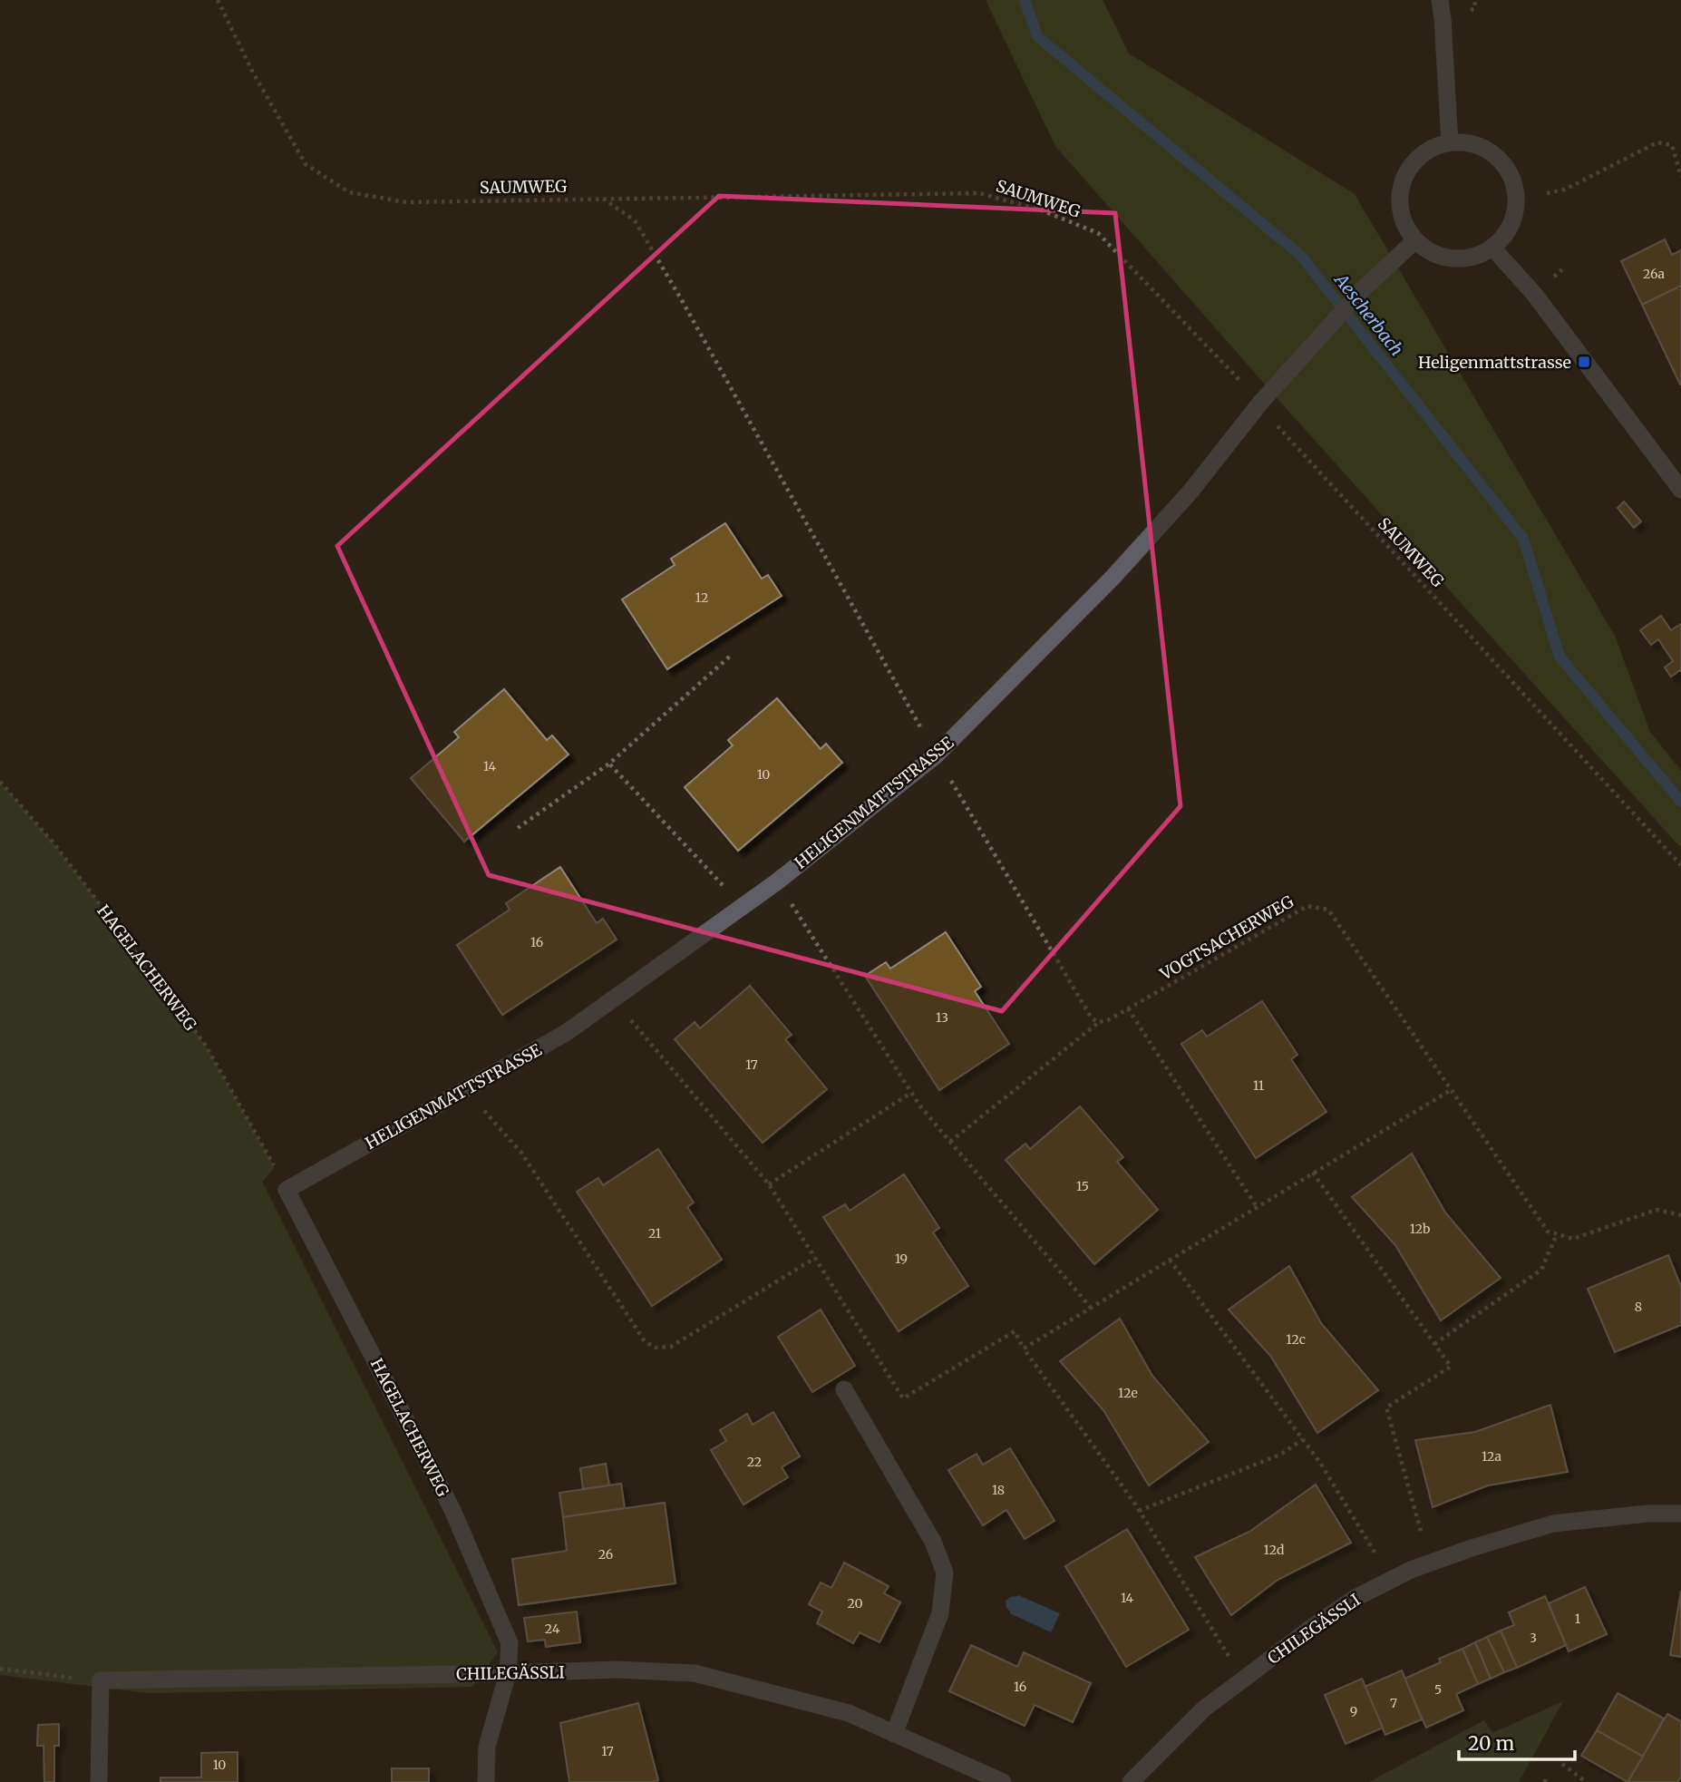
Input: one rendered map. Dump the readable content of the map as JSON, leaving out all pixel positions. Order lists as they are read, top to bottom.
{
  "streets": {
    "street": ["HELIGENMATTSTRASSE", "HAGELACHERWEG", "CHILEGÄSSLI"],
    "path": ["SAUMWEG", "VOGTSACHERWEG"]
  },
  "crossings": [
    ["SAUMWEG", "HELIGENMATTSTRASSE"],
    ["HELIGENMATTSTRASSE", "HAGELACHERWEG"],
    ["HAGELACHERWEG", "CHILEGÄSSLI"]
  ],
  "water": ["Aescherbach"],
  "places": {
    "transit": ["Heligenmattstrasse"]
  },
  "house_numbers": [
    "26a",
    "12",
    "14",
    "10",
    "16",
    "13",
    "17",
    "11",
    "15",
    "12b",
    "21",
    "19",
    "8",
    "12c",
    "12e",
    "12a",
    "22",
    "18",
    "12d",
    "26",
    "14",
    "20",
    "1",
    "24",
    "3",
    "16",
    "5",
    "7",
    "9",
    "17",
    "10"
  ],
  "scale_bar": "20 m"
}
